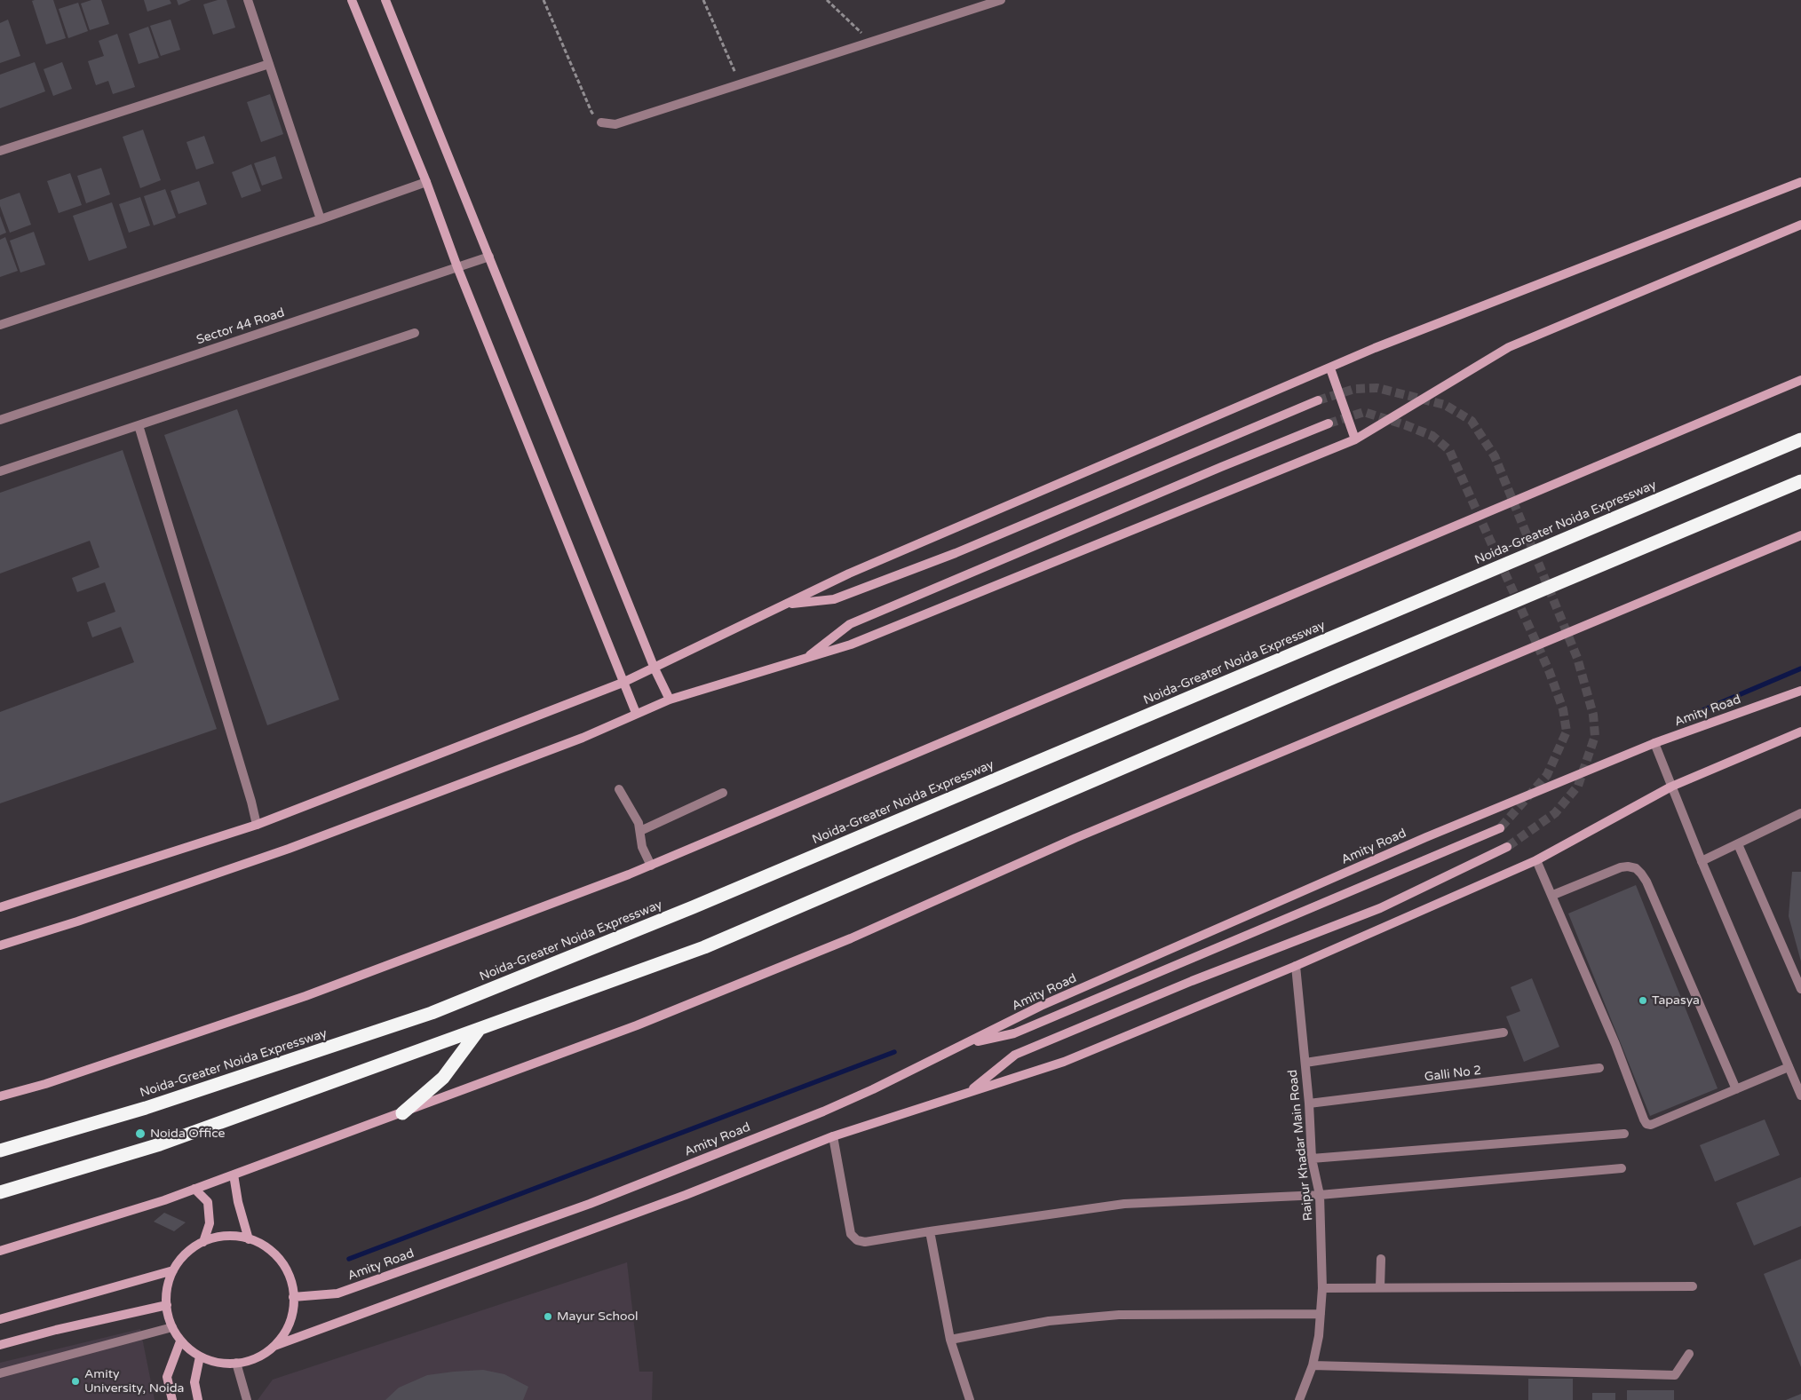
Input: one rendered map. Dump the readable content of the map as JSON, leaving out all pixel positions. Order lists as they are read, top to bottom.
{
  "streets": {
    "highway": ["Noida-Greater Noida Expressway"],
    "street": [
      "Sector 44 Road",
      "Amity Road",
      "Galli No 2",
      "Raipur Khadar Main Road"
    ]
  },
  "crossings": [
    ["Galli No 2", "Raipur Khadar Main Road"]
  ],
  "places": [
    "Tapasya",
    "Noida Office",
    "Mayur School",
    "Amity University, Noida"
  ]
}
